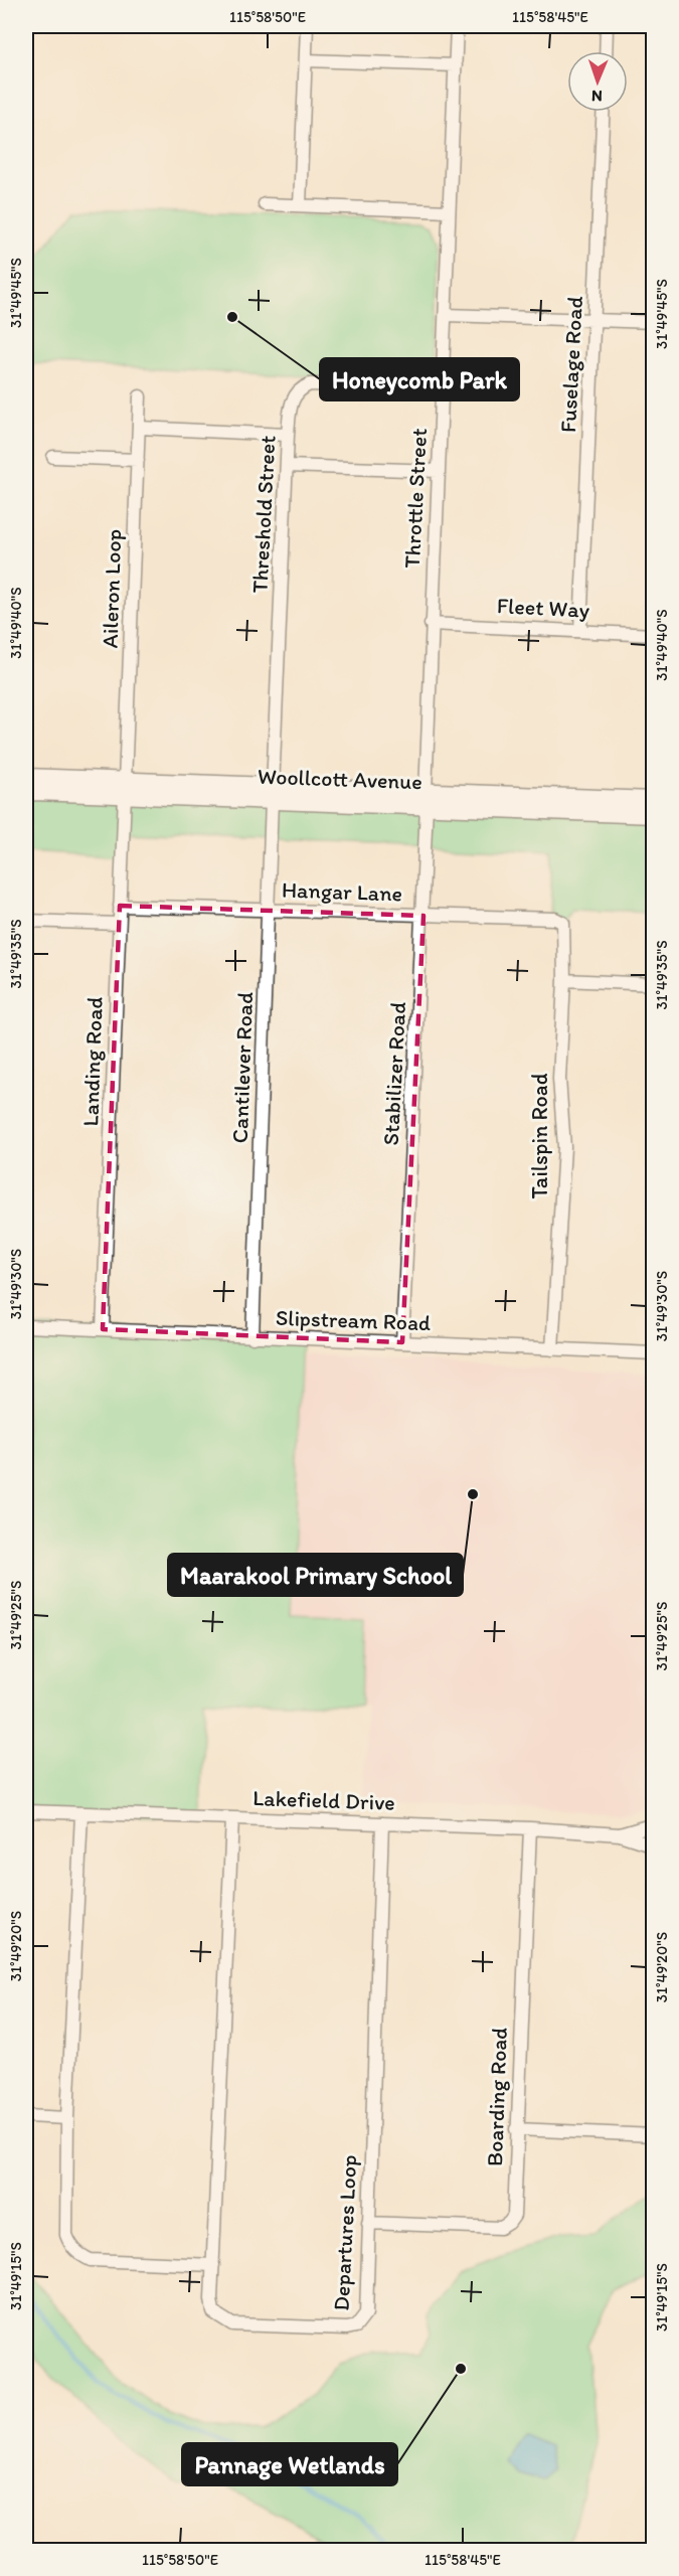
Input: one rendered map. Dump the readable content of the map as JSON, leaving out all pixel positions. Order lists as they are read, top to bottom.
{
  "streets": {
    "main road": ["Woollcott Avenue"],
    "street": [
      "Fuselage Road",
      "Throttle Street",
      "Threshold Street",
      "Aileron Loop",
      "Fleet Way",
      "Hangar Lane",
      "Landing Road",
      "Cantilever Road",
      "Stabilizer Road",
      "Tailspin Road",
      "Slipstream Road",
      "Lakefield Drive",
      "Boarding Road",
      "Departures Loop"
    ]
  },
  "crossings": [
    ["Fuselage Road", "Fleet Way"],
    ["Throttle Street", "Threshold Street"],
    ["Throttle Street", "Fleet Way"],
    ["Throttle Street", "Woollcott Avenue"],
    ["Throttle Street", "Stabilizer Road"],
    ["Threshold Street", "Woollcott Avenue"],
    ["Threshold Street", "Cantilever Road"],
    ["Aileron Loop", "Woollcott Avenue"],
    ["Aileron Loop", "Landing Road"],
    ["Woollcott Avenue", "Landing Road"],
    ["Woollcott Avenue", "Cantilever Road"],
    ["Woollcott Avenue", "Stabilizer Road"],
    ["Hangar Lane", "Landing Road"],
    ["Hangar Lane", "Cantilever Road"],
    ["Hangar Lane", "Stabilizer Road"],
    ["Hangar Lane", "Tailspin Road"],
    ["Landing Road", "Slipstream Road"],
    ["Cantilever Road", "Slipstream Road"],
    ["Stabilizer Road", "Slipstream Road"],
    ["Tailspin Road", "Slipstream Road"],
    ["Lakefield Drive", "Boarding Road"],
    ["Lakefield Drive", "Departures Loop"],
    ["Boarding Road", "Departures Loop"]
  ],
  "places": ["Honeycomb Park", "Maarakool Primary School", "Pannage Wetlands"],
  "north": "bottom",
  "coordinates": [
    "115°58'50\"E",
    "115°58'45\"E",
    "31°49'45\"S",
    "31°49'40\"S",
    "31°49'35\"S",
    "31°49'30\"S",
    "31°49'25\"S",
    "31°49'20\"S",
    "31°49'15\"S"
  ]
}
